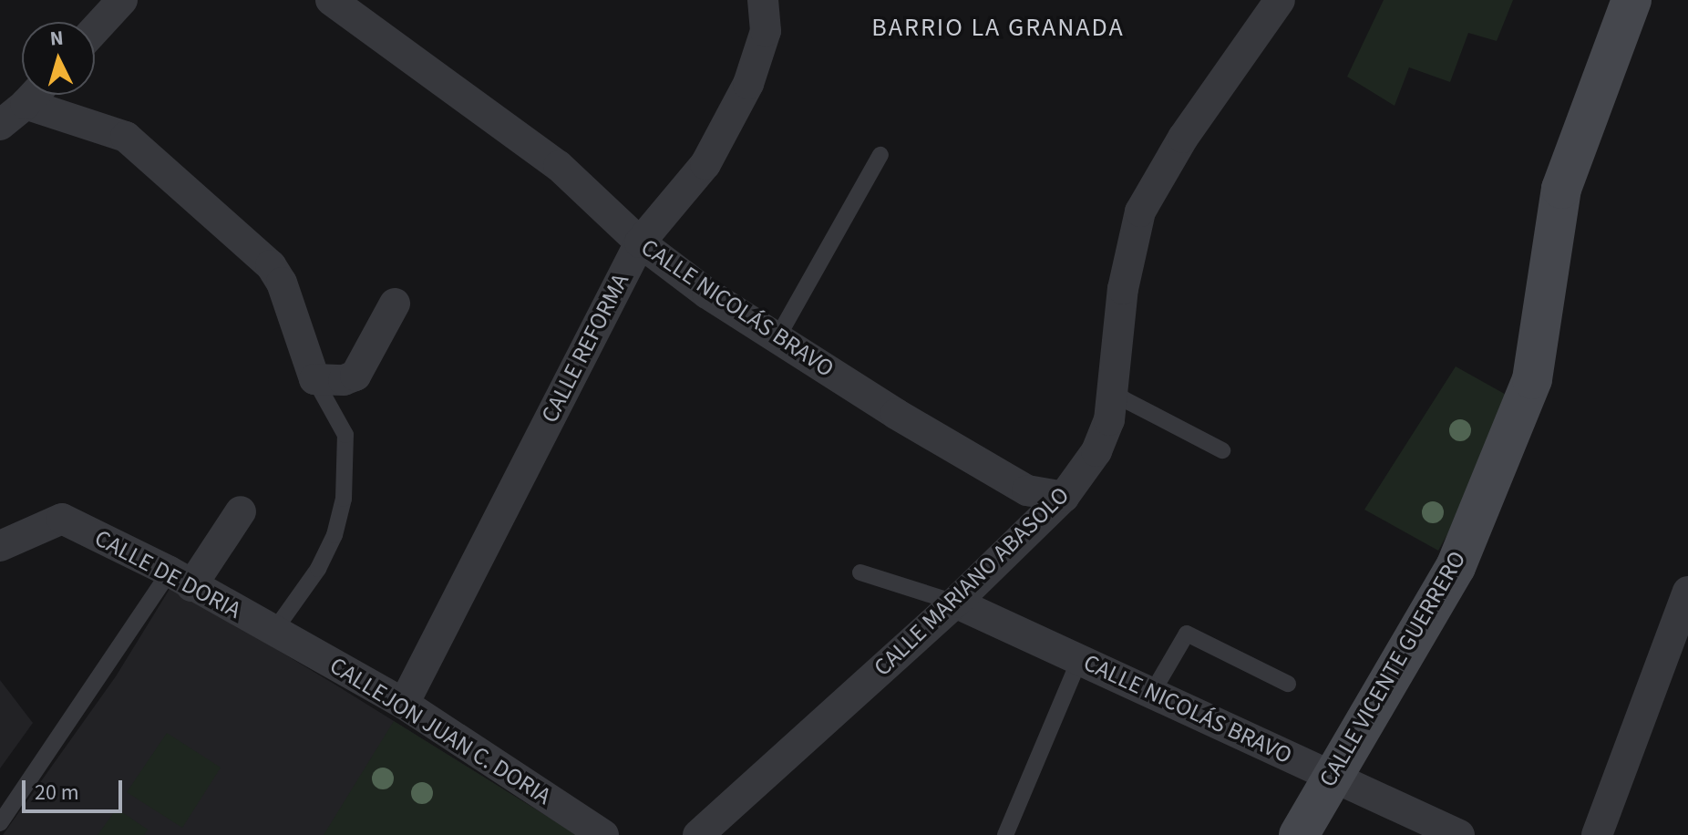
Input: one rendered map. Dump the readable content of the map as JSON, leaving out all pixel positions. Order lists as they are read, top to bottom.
{
  "streets": {
    "street": [
      "CALLE NICOLÁS BRAVO",
      "CALLE REFORMA",
      "CALLE DE DORIA",
      "CALLE MARIANO ABASOLO",
      "CALLE VICENTE GUERRERO",
      "CALLEJON JUAN C. DORIA"
    ]
  },
  "crossings": [
    ["CALLE NICOLÁS BRAVO", "CALLE REFORMA"],
    ["CALLE NICOLÁS BRAVO", "CALLE MARIANO ABASOLO"],
    ["CALLE NICOLÁS BRAVO", "CALLE VICENTE GUERRERO"],
    ["CALLE REFORMA", "CALLEJON JUAN C. DORIA"],
    ["CALLE DE DORIA", "CALLEJON JUAN C. DORIA"]
  ],
  "districts": ["BARRIO LA GRANADA"],
  "scale_bar": "20 m",
  "north": "top"
}
